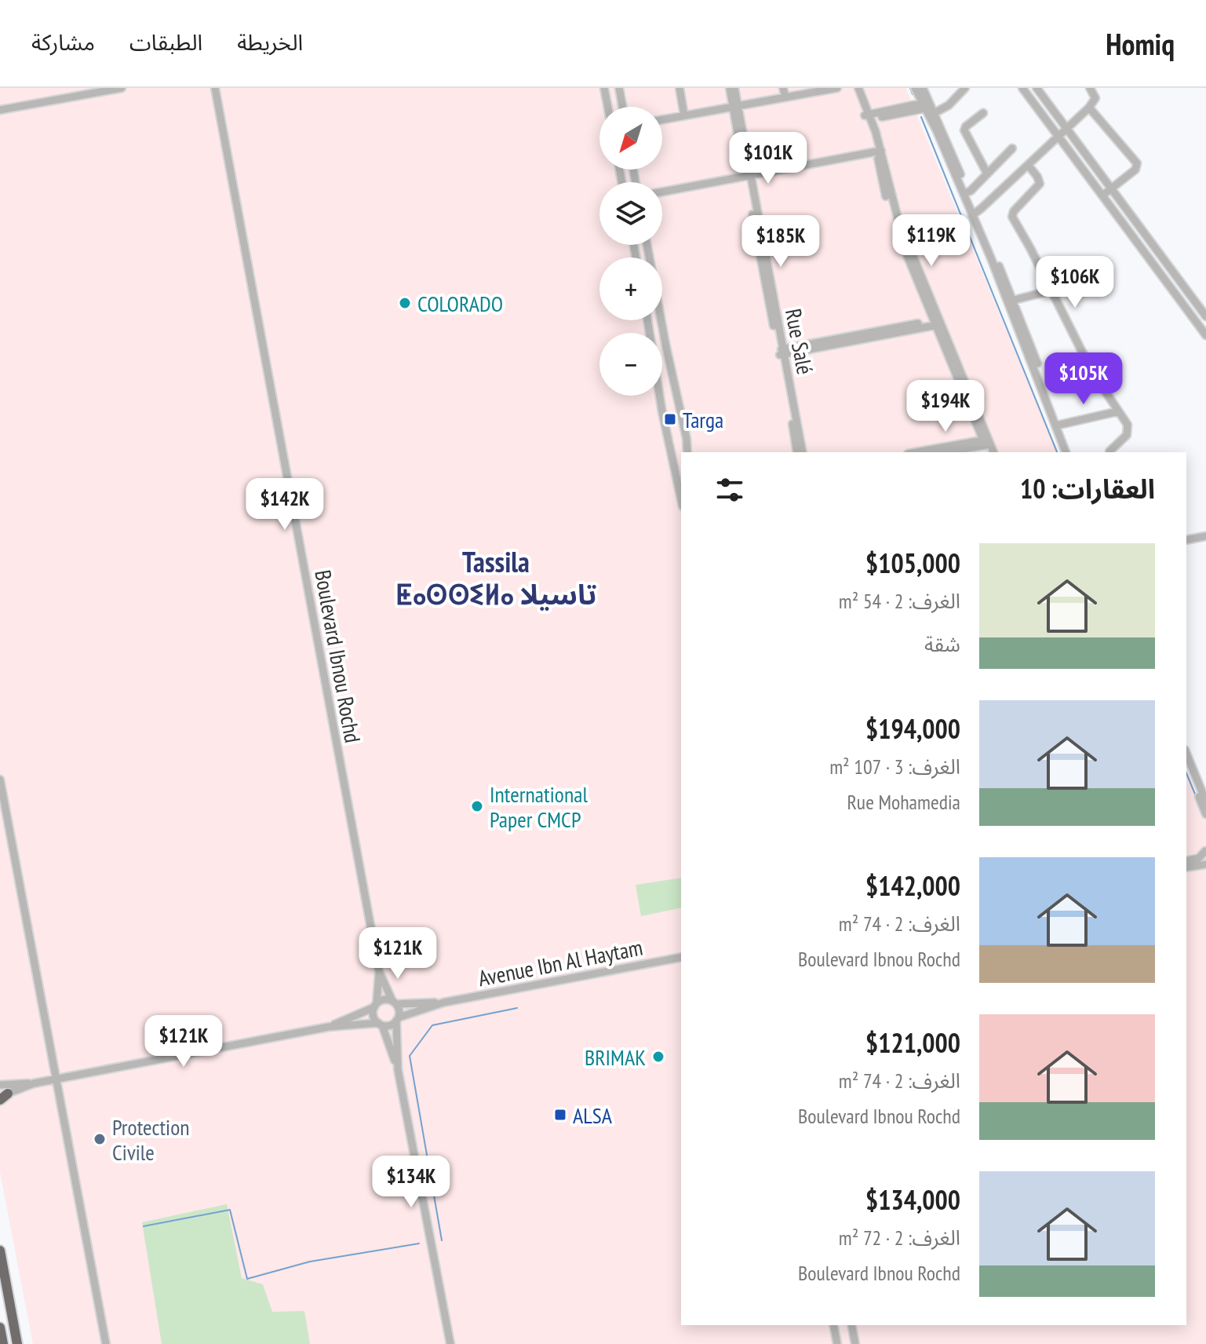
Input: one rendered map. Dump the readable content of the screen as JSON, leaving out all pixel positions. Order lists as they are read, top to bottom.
{
  "streets": {
    "street": ["Rue Salé", "Boulevard Ibnou Rochd", "Avenue Ibn Al Haytam"]
  },
  "crossings": [
    ["Boulevard Ibnou Rochd", "Avenue Ibn Al Haytam"]
  ],
  "districts": ["Tassila ⵟⴰⵙⵙⵉⵍⴰ تاسيلا"],
  "places": {
    "other": [
      "COLORADO",
      "International Paper CMCP",
      "BRIMAK",
      "Protection Civile"
    ],
    "transit": ["Targa", "ALSA"]
  },
  "north": "bottom left",
  "page": {
    "header": "Homiq",
    "nav": ["الخريطة", "الطبقات", "مشاركة"],
    "map_buttons": ["+", "−"],
    "price": [
      "$101K",
      "$119K",
      "$185K",
      "$106K",
      "$105K",
      "$194K",
      "$142K",
      "$121K",
      "$121K",
      "$134K"
    ],
    "heading": "العقارات: 10",
    "list": [
      {
        "name": "$105,000",
        "note": "الغرف: 2 · 54 m² · شقة"
      },
      {
        "name": "$194,000",
        "note": "الغرف: 3 · 107 m² · Rue Mohamedia"
      },
      {
        "name": "$142,000",
        "note": "الغرف: 2 · 74 m² · Boulevard Ibnou Rochd"
      },
      {
        "name": "$121,000",
        "note": "الغرف: 2 · 74 m² · Boulevard Ibnou Rochd"
      },
      {
        "name": "$134,000",
        "note": "الغرف: 2 · 72 m² · Boulevard Ibnou Rochd"
      }
    ]
  }
}
